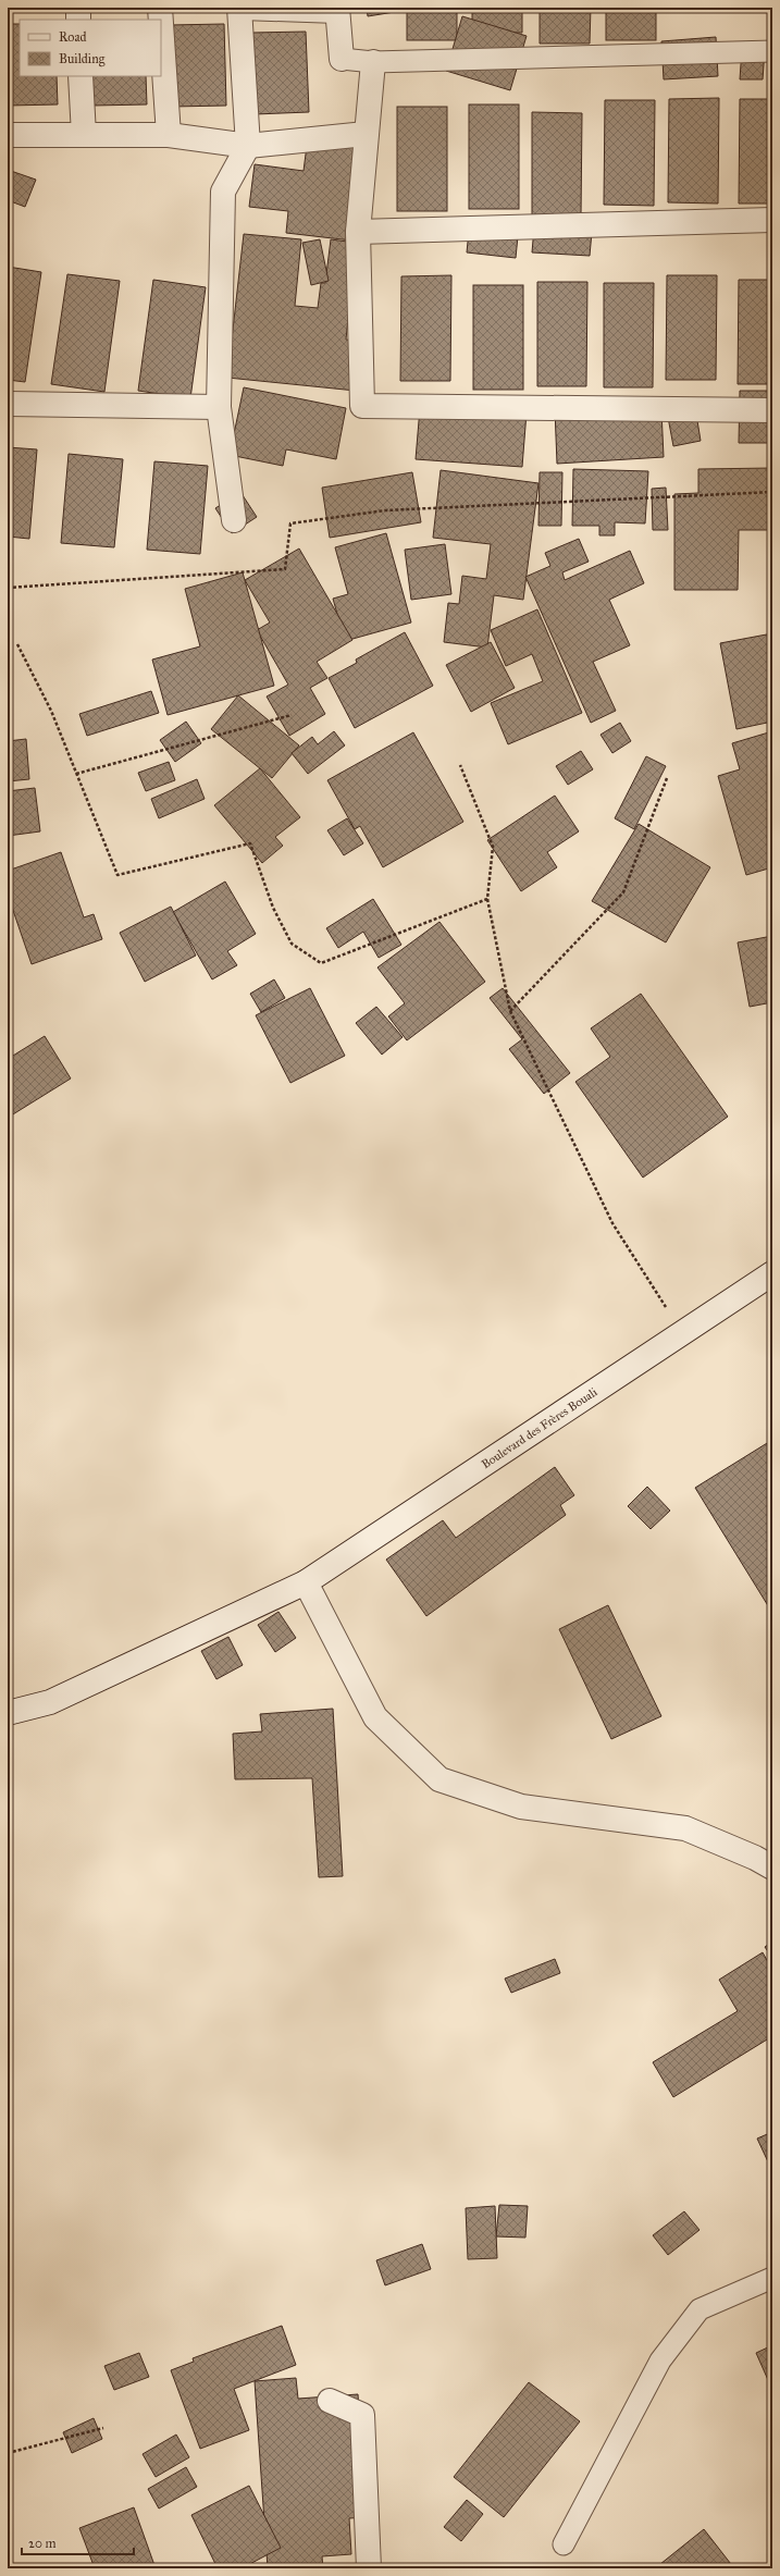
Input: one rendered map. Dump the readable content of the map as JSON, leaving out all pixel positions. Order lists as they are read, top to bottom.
{
  "streets": {
    "street": ["Boulevard des Frères Bouali"]
  },
  "legend": ["Road", "Building"],
  "scale_bar": "20 m"
}
